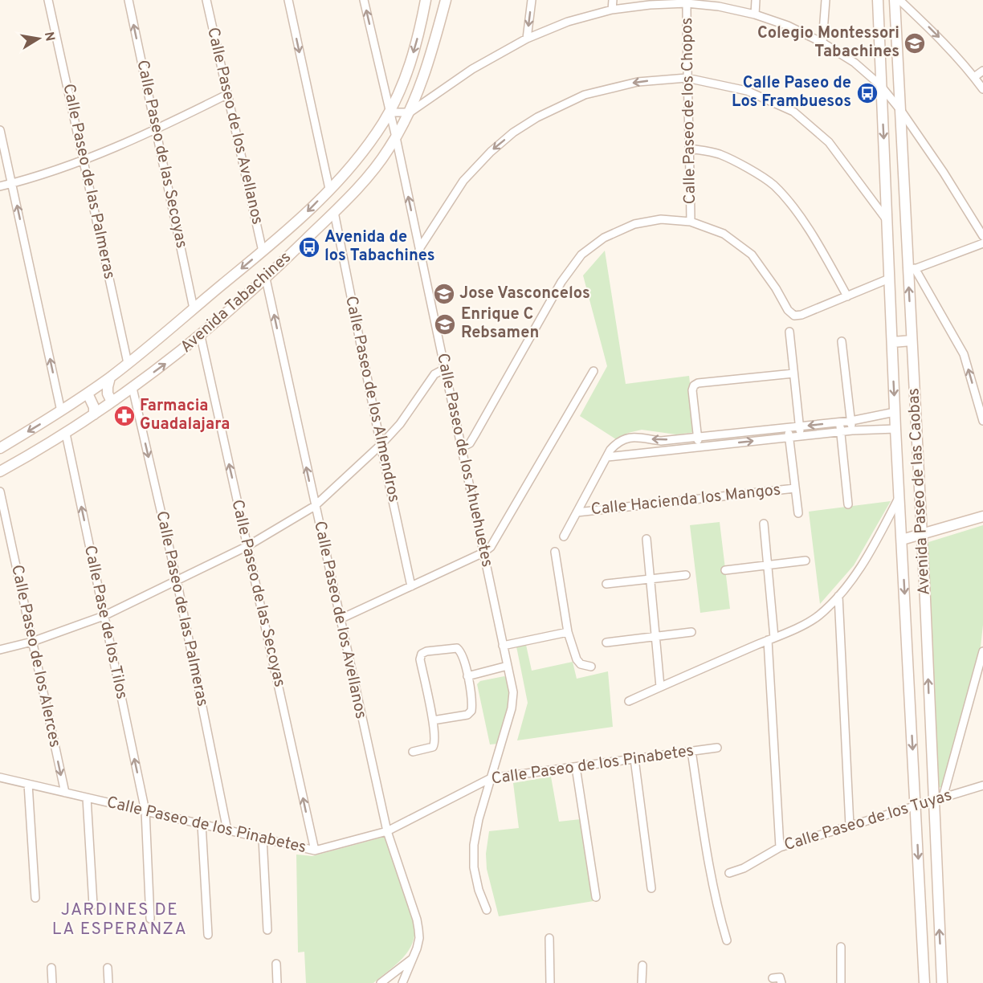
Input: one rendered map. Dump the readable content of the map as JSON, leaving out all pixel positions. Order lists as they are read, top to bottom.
{
  "streets": {
    "main road": ["Avenida Tabachines", "Avenida Paseo de las Caobas"],
    "street": [
      "Calle Paseo de los Chopos",
      "Calle Paseo de los Avellanos",
      "Calle Paseo de las Secoyas",
      "Calle Paseo de las Palmeras",
      "Calle Paseo de los Almendros",
      "Calle Paseo de los Ahuehuetes",
      "Calle Hacienda los Mangos",
      "Calle Pase de los Tilos",
      "Calle Paseo de los Alerces",
      "Calle Paseo de los Pinabetes",
      "Calle Paseo de los Tuyas"
    ]
  },
  "crossings": [
    ["Calle Paseo de los Avellanos", "Avenida Tabachines"],
    ["Calle Paseo de los Avellanos", "Calle Paseo de los Pinabetes"],
    ["Calle Paseo de las Secoyas", "Avenida Tabachines"],
    ["Calle Paseo de las Secoyas", "Calle Paseo de los Pinabetes"],
    ["Calle Paseo de las Palmeras", "Avenida Tabachines"],
    ["Calle Paseo de las Palmeras", "Calle Paseo de los Pinabetes"],
    ["Avenida Tabachines", "Calle Paseo de los Almendros"],
    ["Avenida Tabachines", "Calle Paseo de los Ahuehuetes"],
    ["Avenida Tabachines", "Calle Pase de los Tilos"],
    ["Calle Paseo de los Ahuehuetes", "Calle Paseo de los Pinabetes"],
    ["Avenida Paseo de las Caobas", "Calle Paseo de los Tuyas"],
    ["Calle Pase de los Tilos", "Calle Paseo de los Pinabetes"],
    ["Calle Paseo de los Alerces", "Calle Paseo de los Pinabetes"]
  ],
  "one_way": ["Calle Paseo de las Secoyas", "Calle Pase de los Tilos", "Calle Paseo de los Alerces"],
  "districts": ["JARDINES DE LA ESPERANZA"],
  "places": {
    "school or university": ["Colegio Montessori Tabachines", "Jose Vasconcelos", "Enrique C Rebsamen"],
    "bus stop": ["Calle Paseo de Los Frambuesos", "Avenida de los Tabachines"],
    "pharmacy": ["Farmacia Guadalajara"]
  },
  "north": "right"
}
